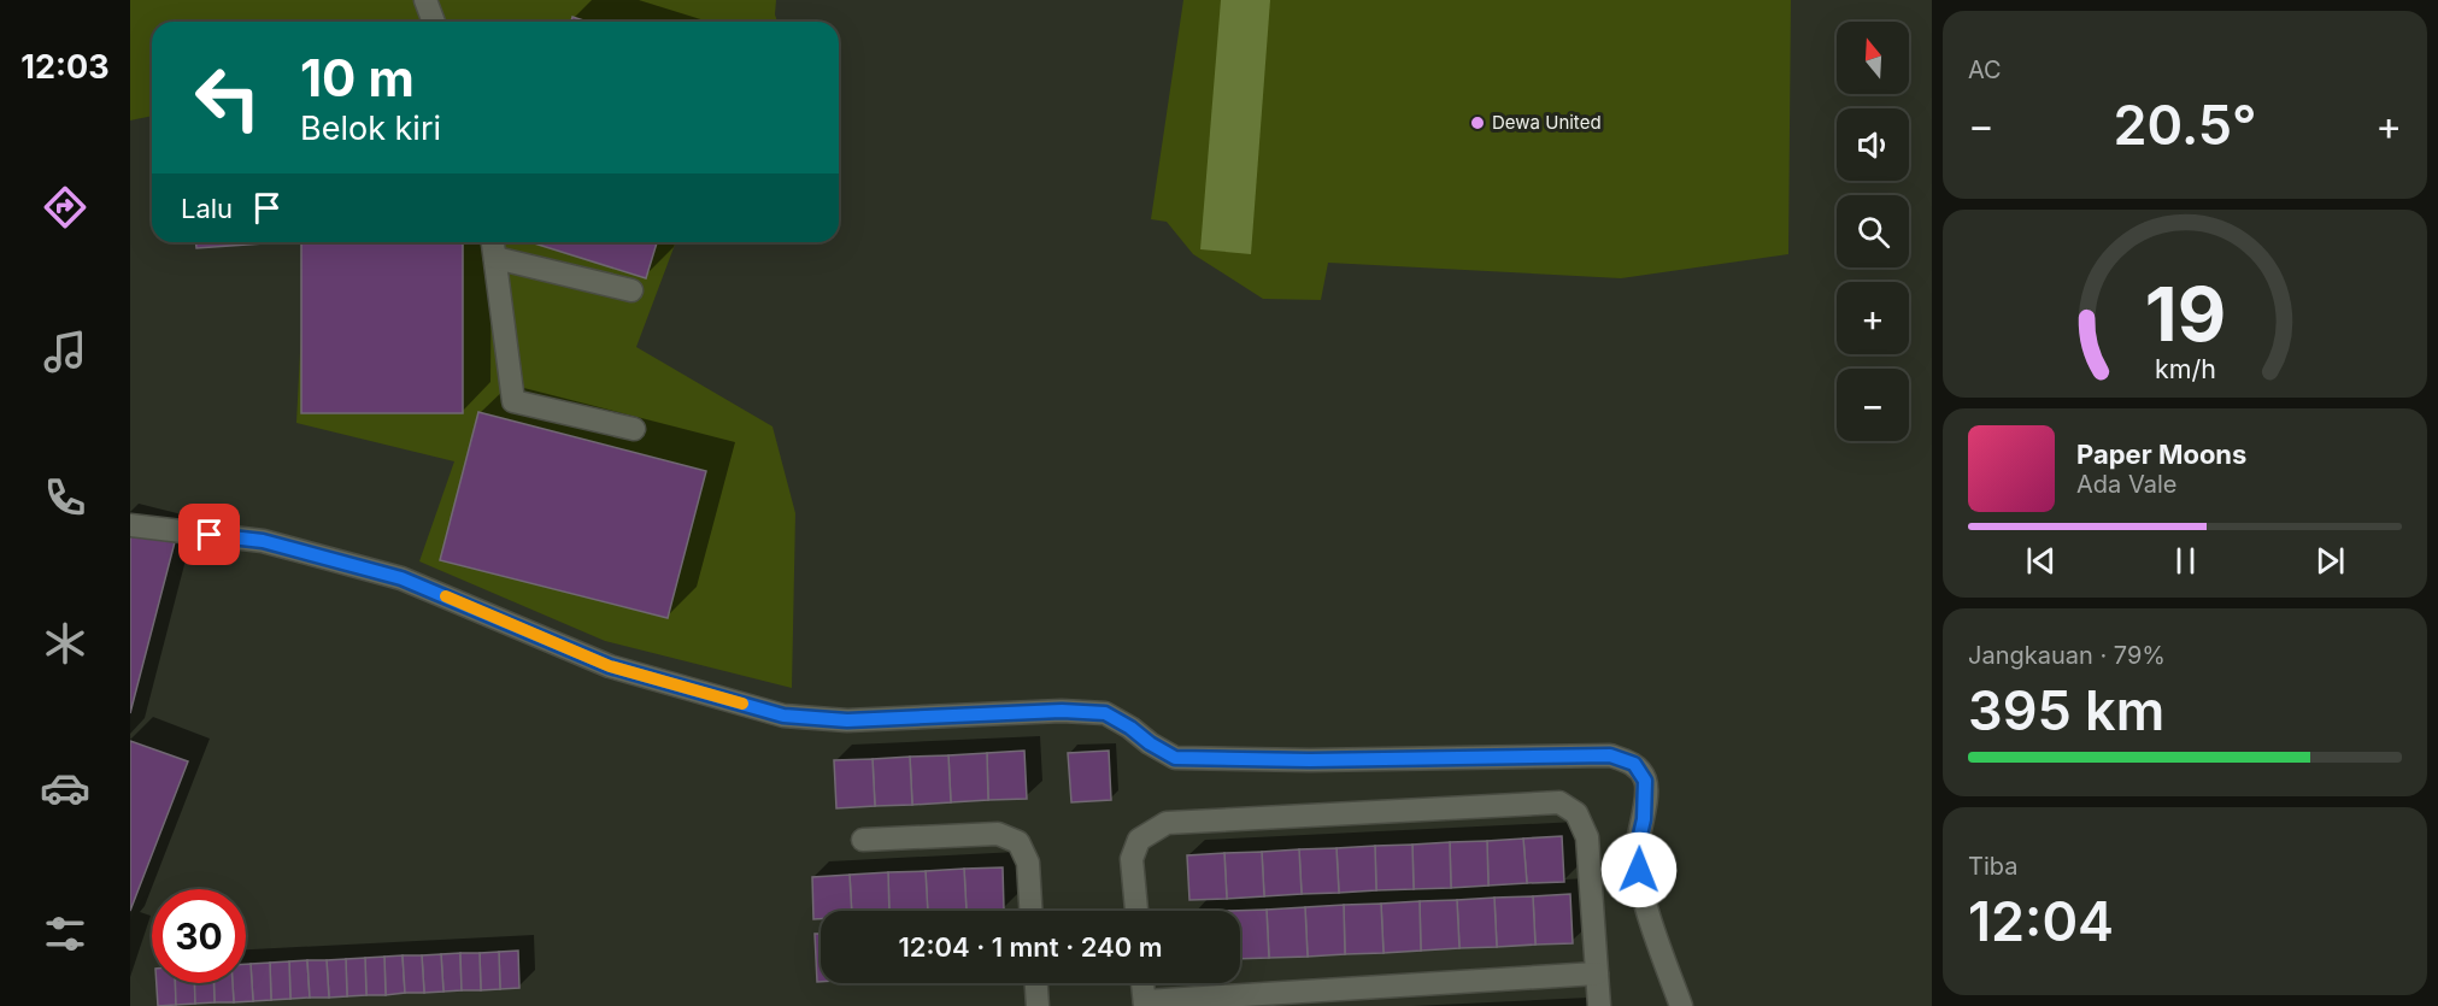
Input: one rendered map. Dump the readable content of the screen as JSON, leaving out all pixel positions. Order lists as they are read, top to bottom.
{
  "places": ["Dewa United"],
  "north": "top",
  "page": {
    "tabs": "12:03",
    "tile": [
      "AC",
      ["Jangkauan · 79%", "395 km"],
      ["Tiba", "12:04"]
    ],
    "map_buttons": ["+", "−"],
    "turn": ["10 m", "Belok kiri"],
    "heat": ["−", "20.5°", "+"],
    "then": "Lalu",
    "song": ["Paper Moons", "Ada Vale"],
    "limit": "30",
    "trip": "12:04 · 1 mnt · 240 m",
    "gauge": ["19", "km/h"]
  }
}
